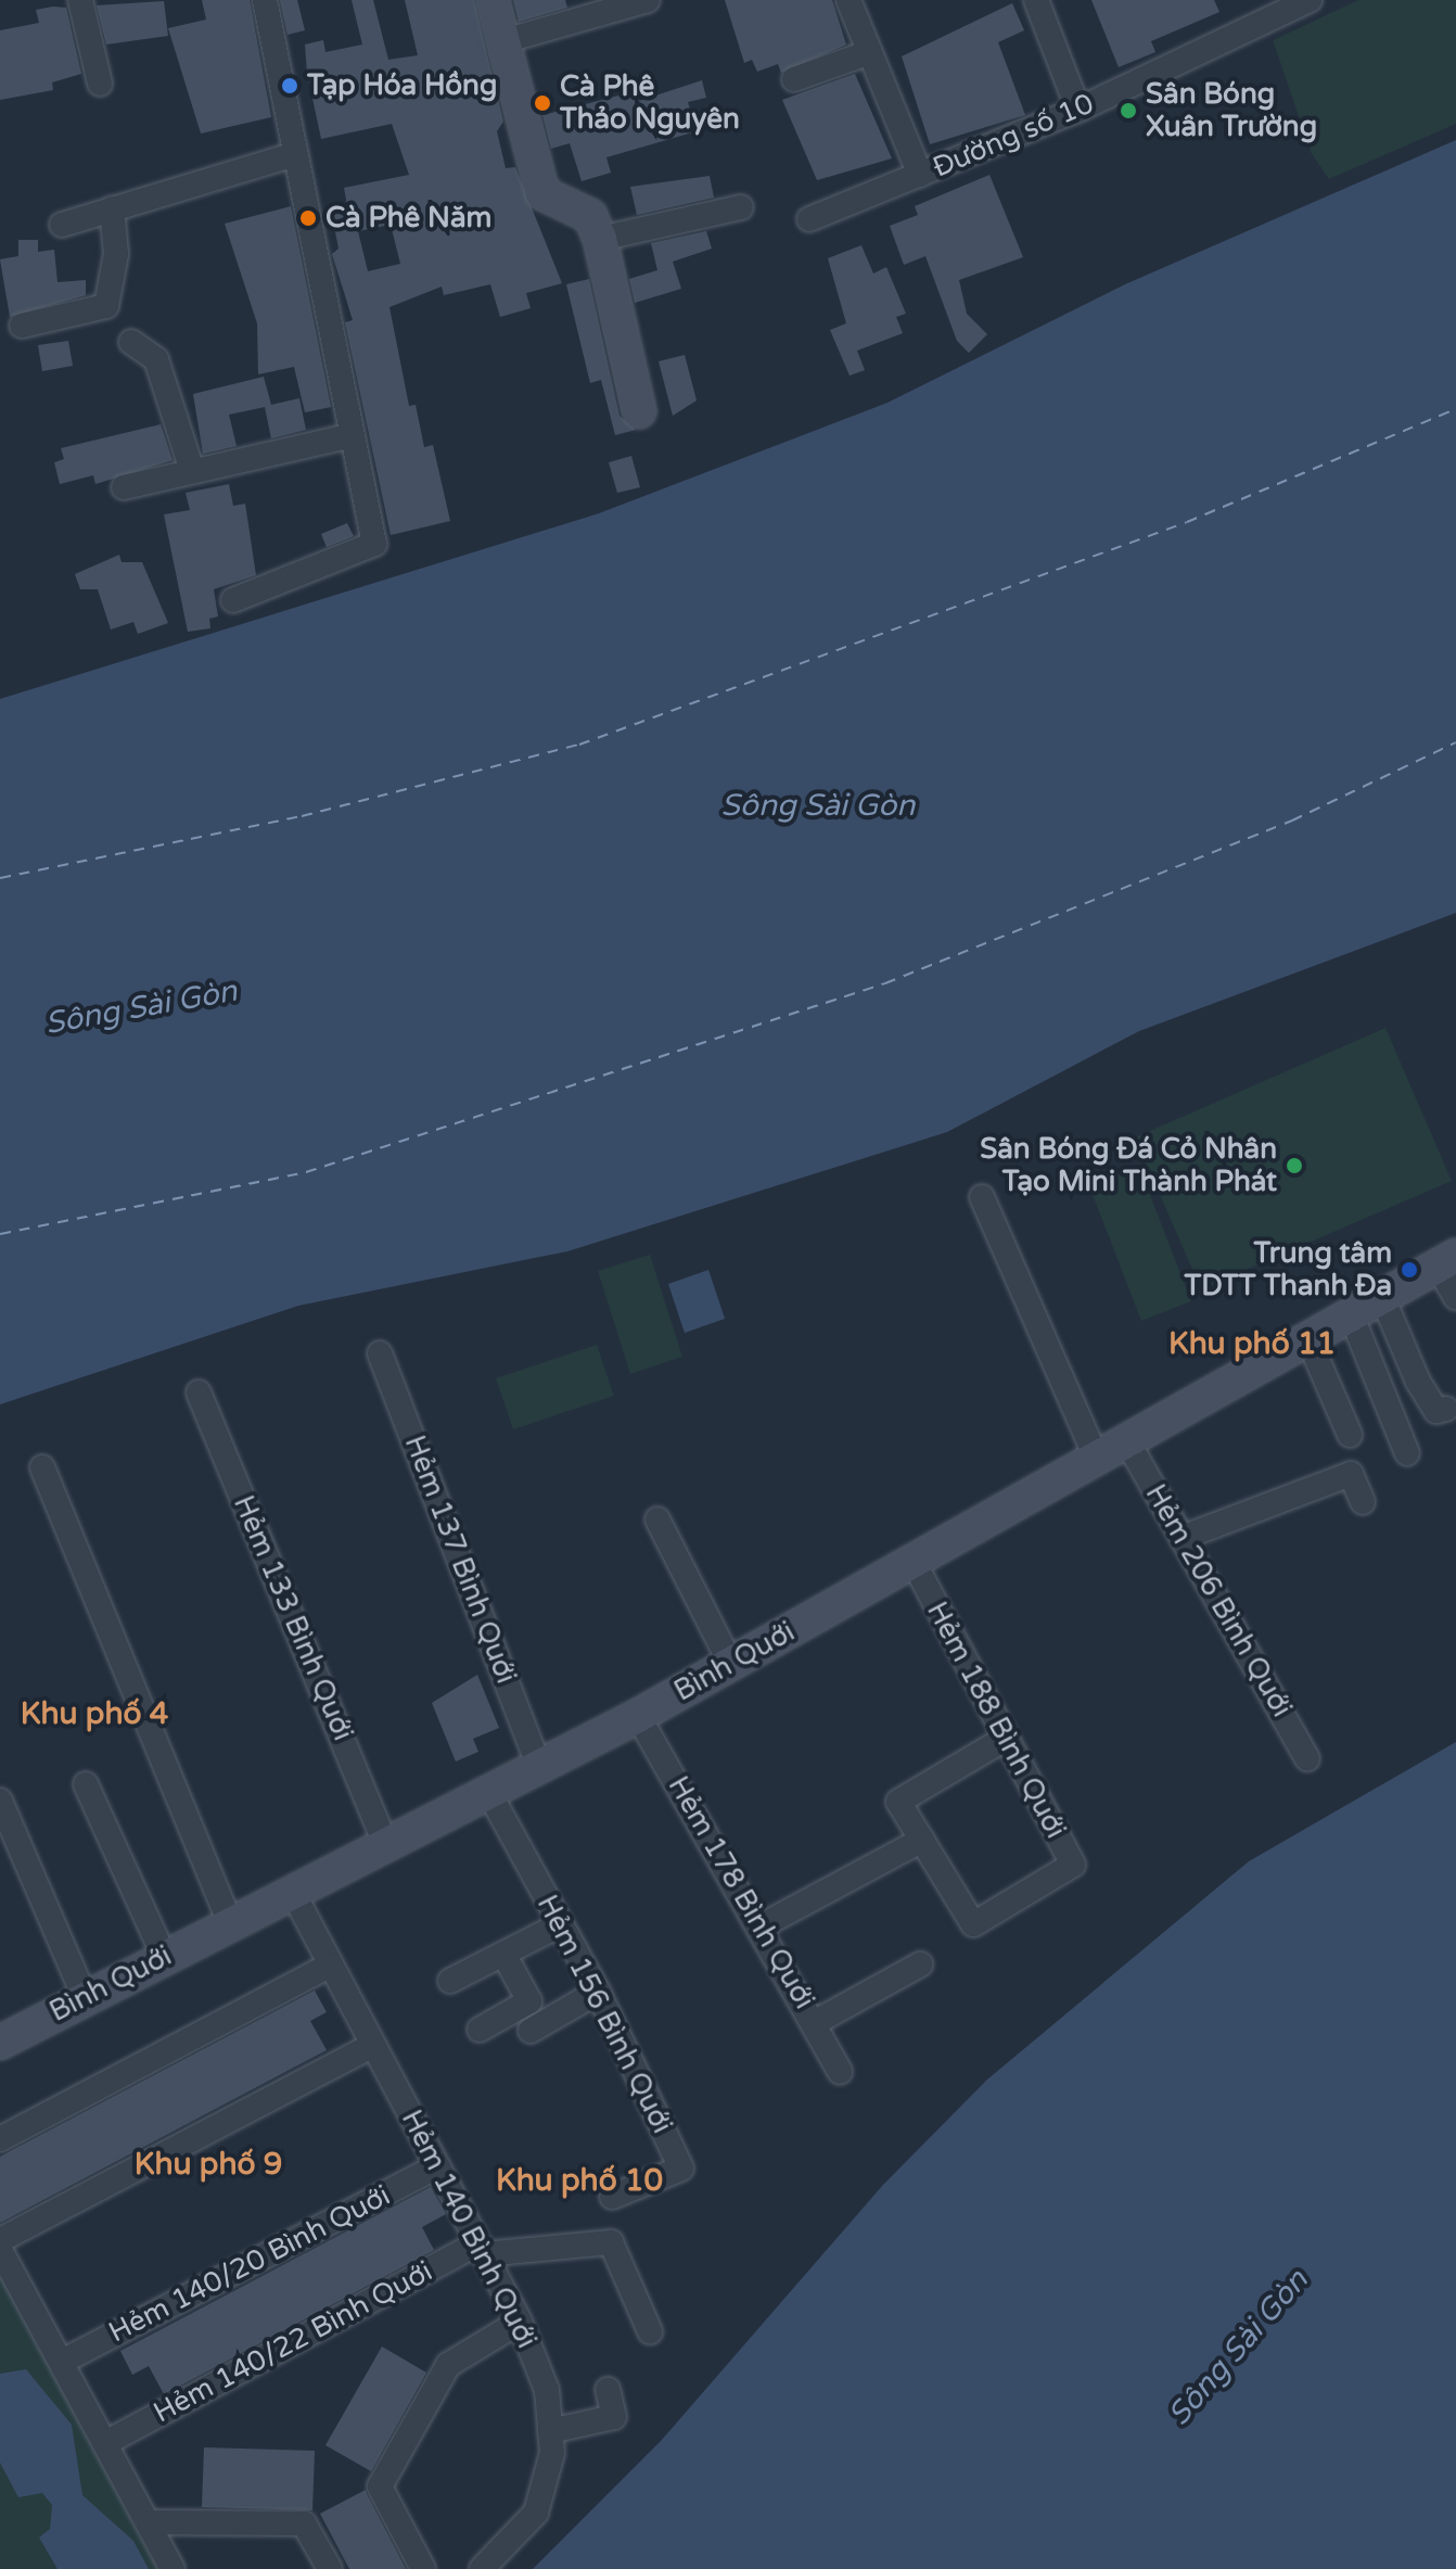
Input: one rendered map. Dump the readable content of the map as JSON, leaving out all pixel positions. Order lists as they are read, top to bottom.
{
  "streets": {
    "main road": ["Bình Quới"],
    "street": [
      "Đường số 10",
      "Hẻm 137 Bình Quới",
      "Hẻm 206 Bình Quới",
      "Hẻm 133 Bình Quới",
      "Hẻm 188 Bình Quới",
      "Hẻm 178 Bình Quới",
      "Hẻm 156 Bình Quới",
      "Hẻm 140 Bình Quới",
      "Hẻm 140/20 Bình Quới",
      "Hẻm 140/22 Bình Quới"
    ]
  },
  "crossings": [
    ["Hẻm 137 Bình Quới", "Bình Quới"],
    ["Hẻm 206 Bình Quới", "Bình Quới"],
    ["Hẻm 133 Bình Quới", "Bình Quới"],
    ["Bình Quới", "Hẻm 188 Bình Quới"],
    ["Bình Quới", "Hẻm 178 Bình Quới"],
    ["Bình Quới", "Hẻm 156 Bình Quới"],
    ["Bình Quới", "Hẻm 140 Bình Quới"],
    ["Hẻm 140 Bình Quới", "Hẻm 140/20 Bình Quới"],
    ["Hẻm 140 Bình Quới", "Hẻm 140/22 Bình Quới"]
  ],
  "districts": [
    "Khu phố 11",
    "Khu phố 4",
    "Khu phố 9",
    "Khu phố 10"
  ],
  "water": ["Sông Sài Gòn"],
  "places": [
    "Tạp Hóa Hồng",
    "Cà Phê Thảo Nguyên",
    "Sân Bóng Xuân Trường",
    "Cà Phê Năm",
    "Sân Bóng Đá Cỏ Nhân Tạo Mini Thành Phát",
    "Trung tâm TDTT Thanh Đa"
  ]
}
